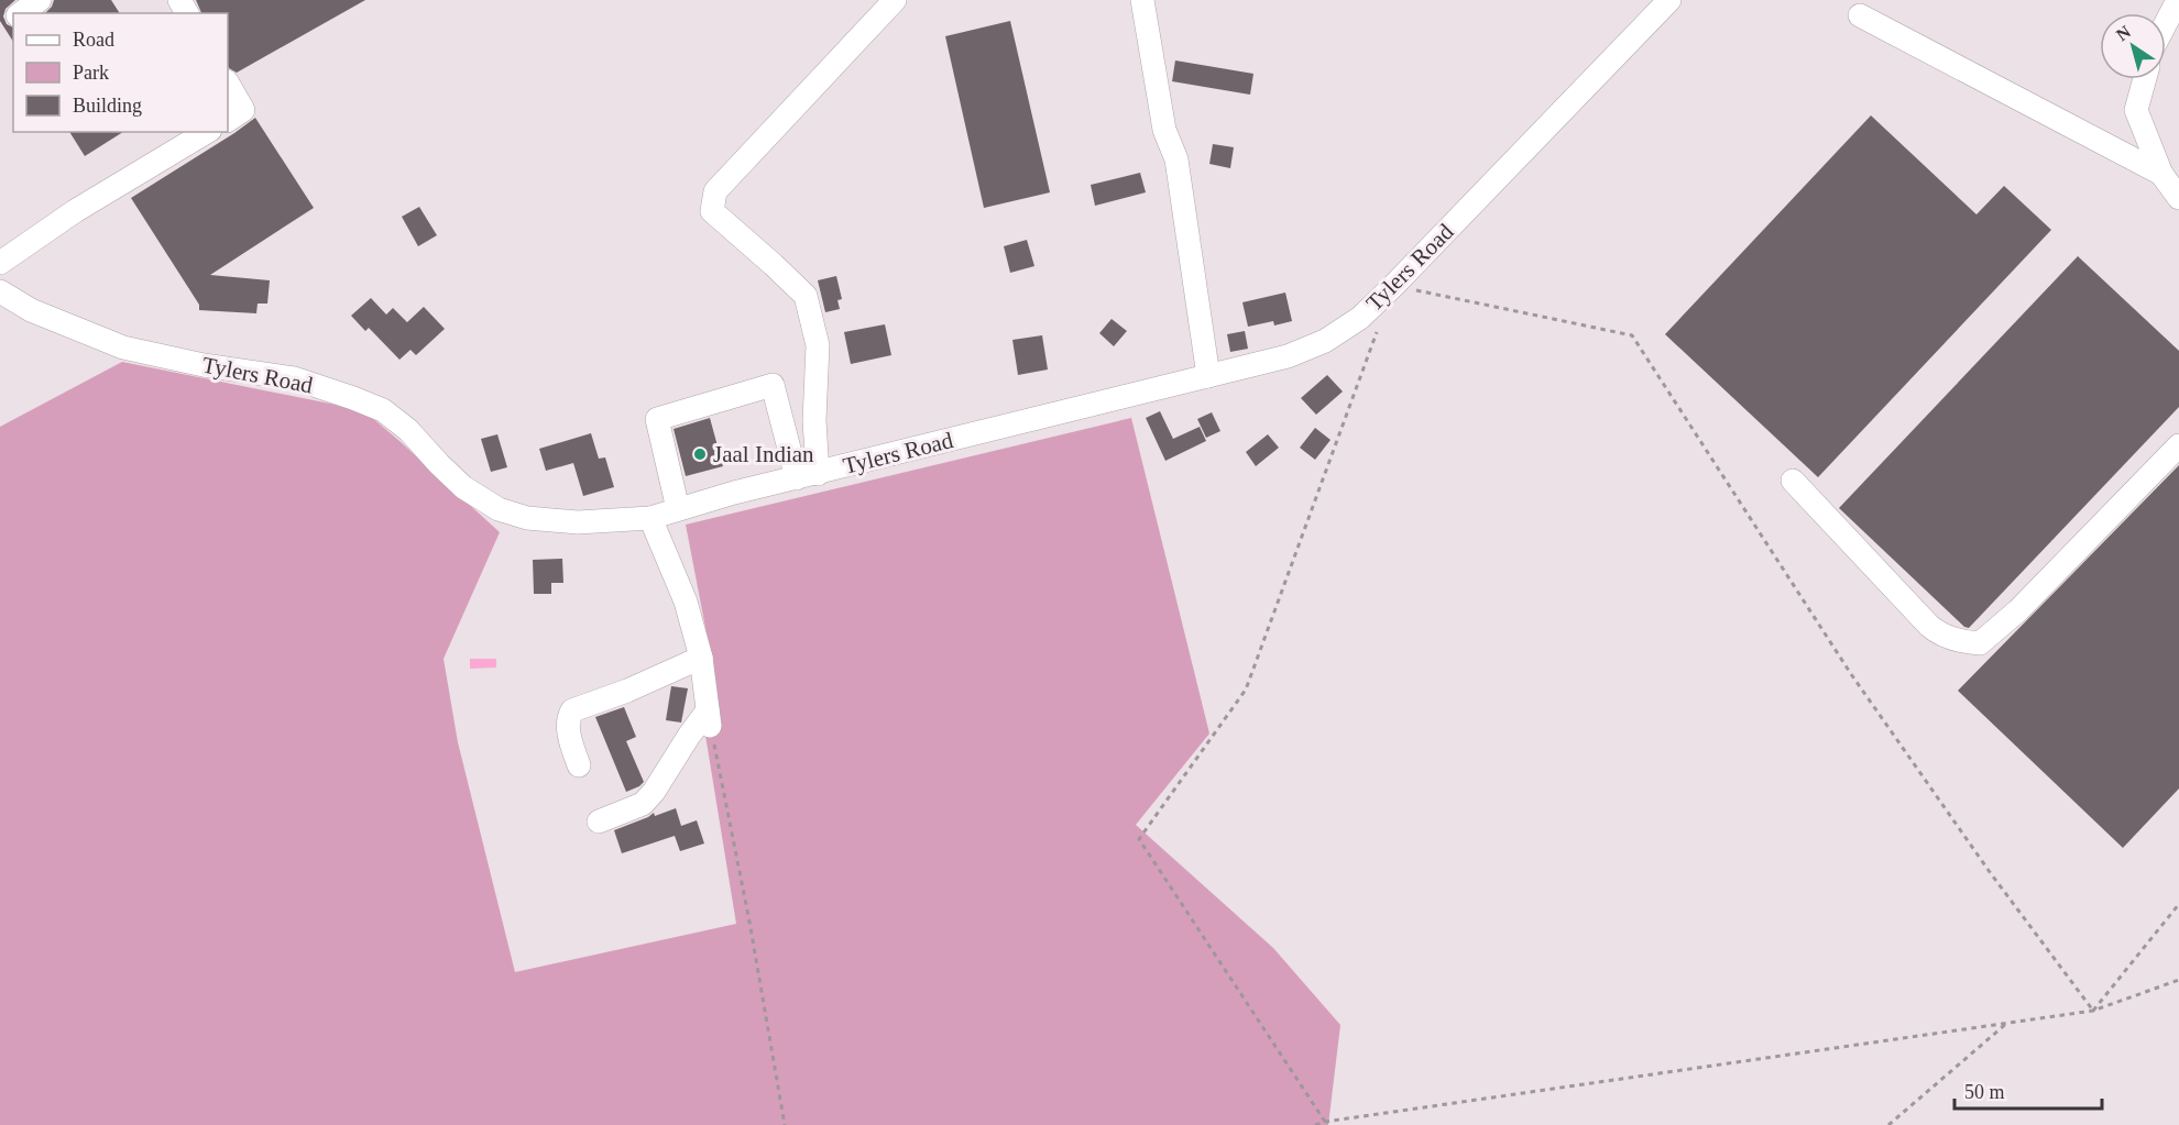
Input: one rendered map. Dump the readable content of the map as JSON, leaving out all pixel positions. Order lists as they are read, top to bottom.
{
  "streets": {
    "street": ["Tylers Road"]
  },
  "places": ["Jaal Indian"],
  "legend": ["Road", "Park", "Building"],
  "scale_bar": "50 m",
  "north": "top left"
}
